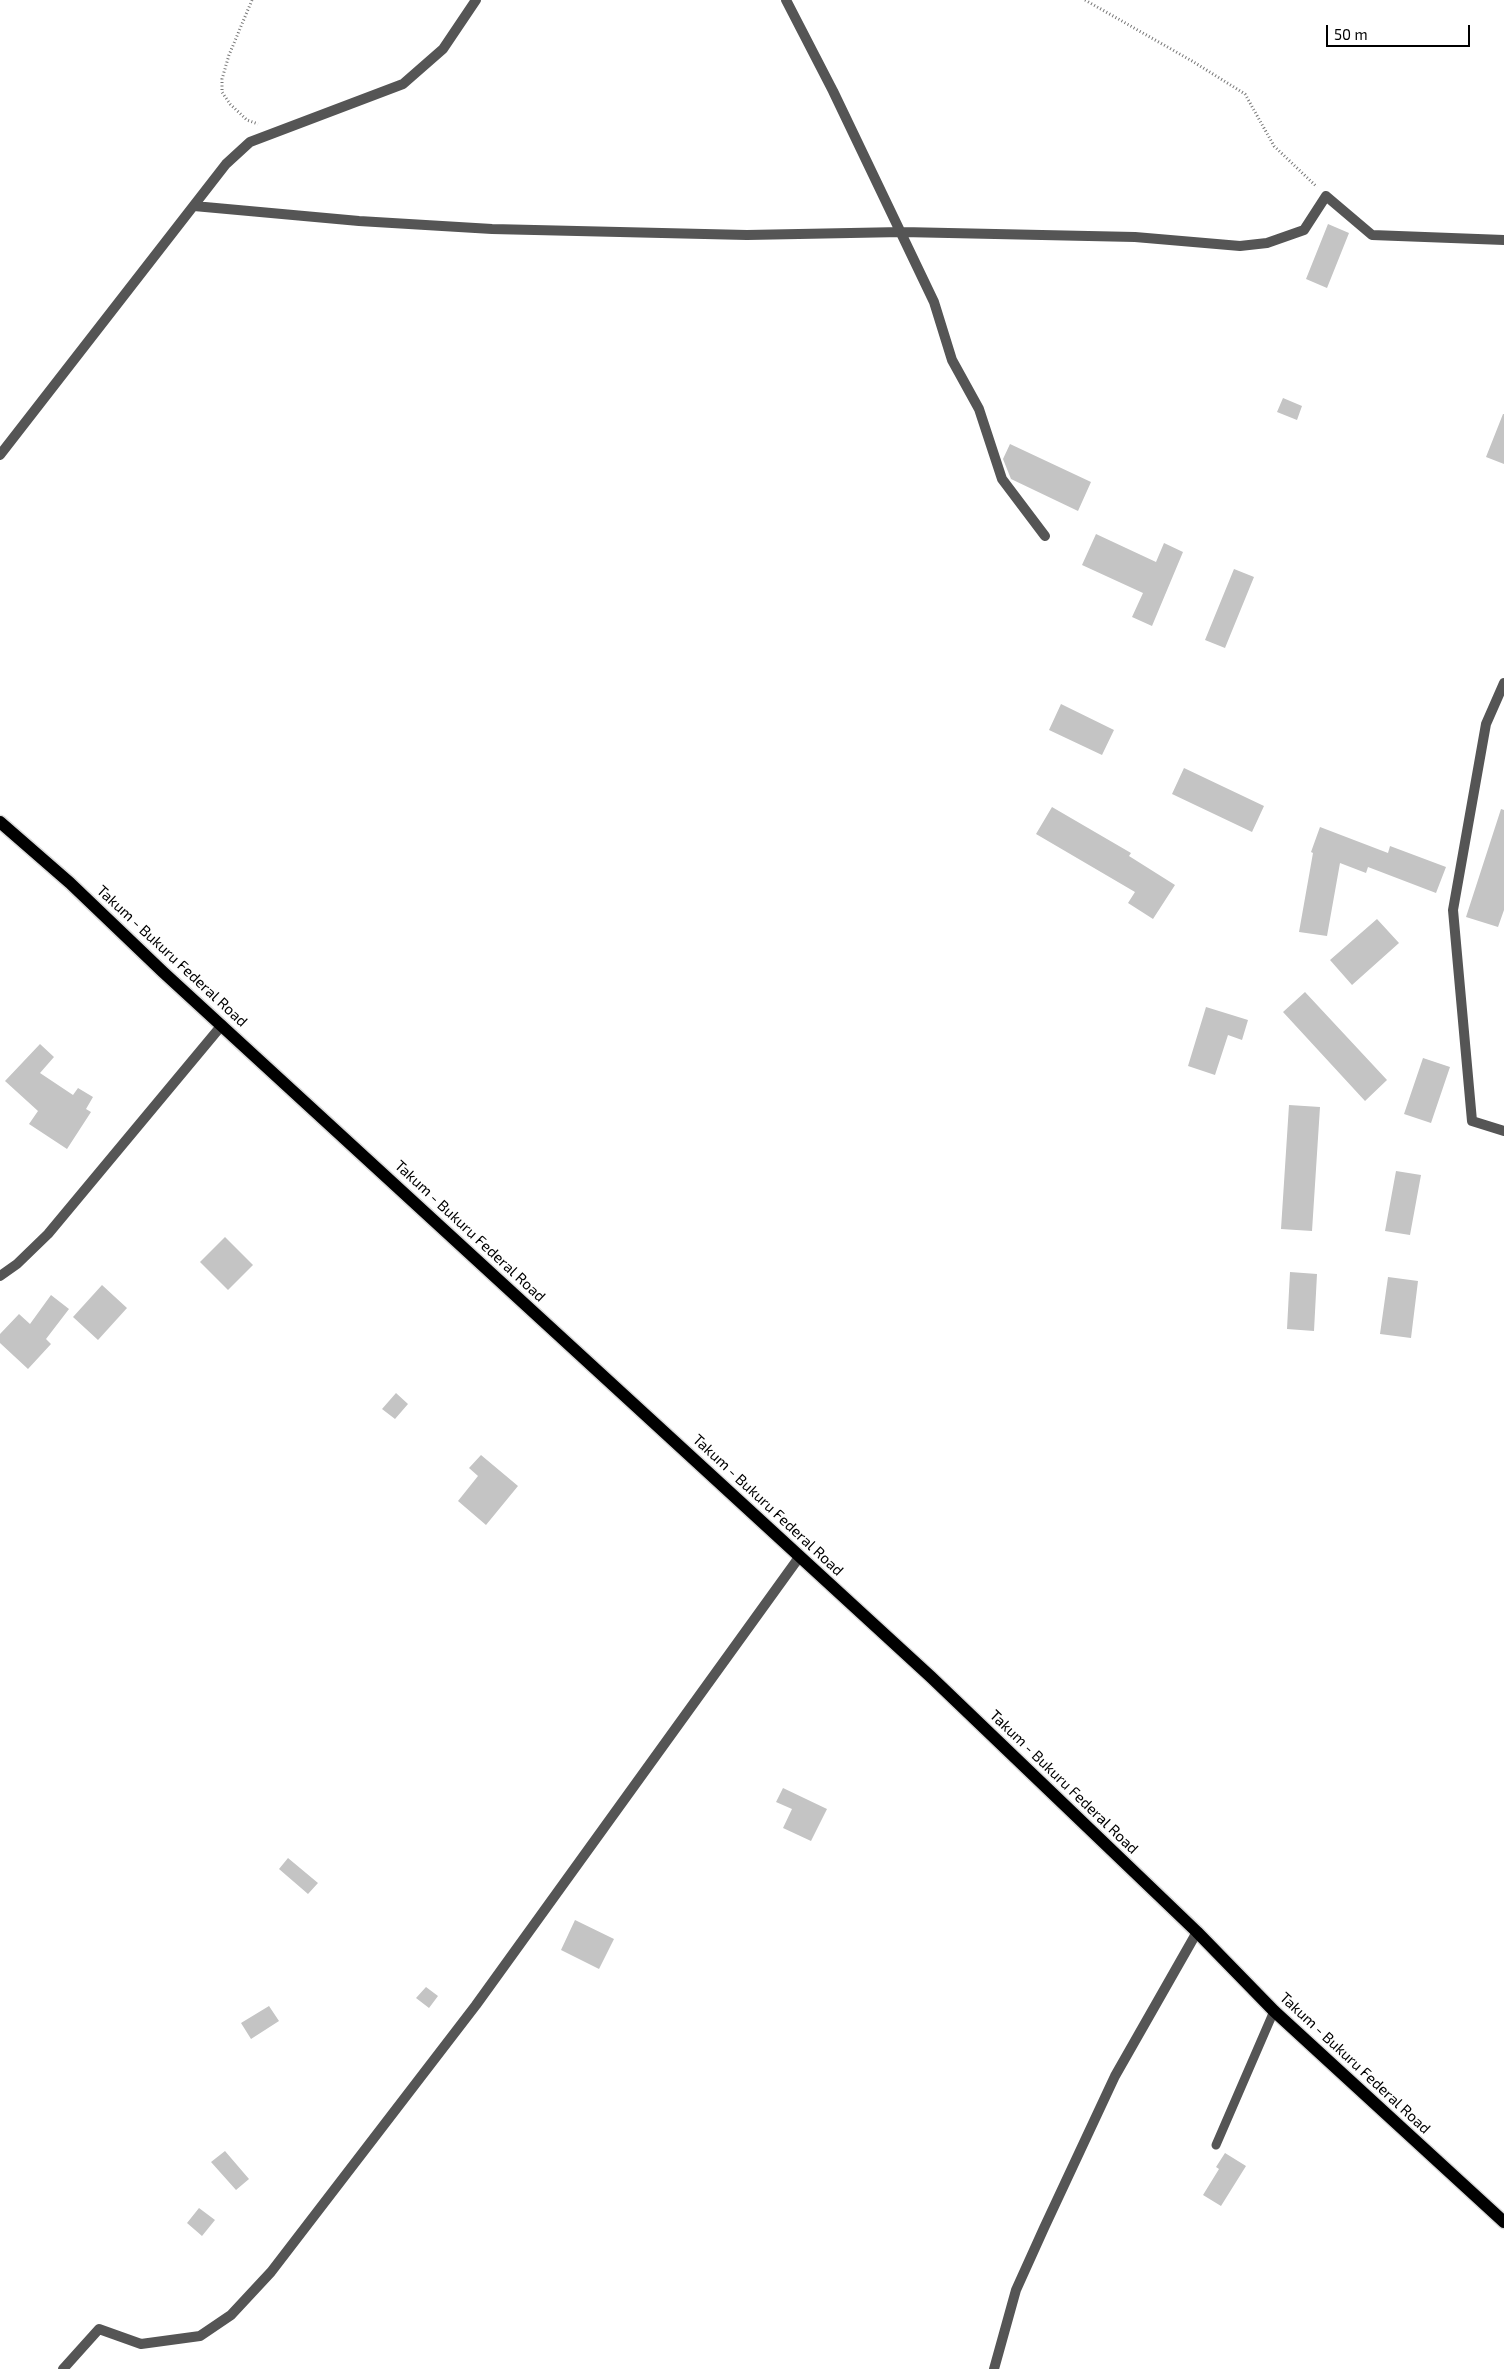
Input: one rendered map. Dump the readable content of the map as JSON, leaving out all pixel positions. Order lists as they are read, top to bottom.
{
  "streets": {
    "main road": ["Takum - Bukuru Federal Road"]
  },
  "scale_bar": "50 m"
}
